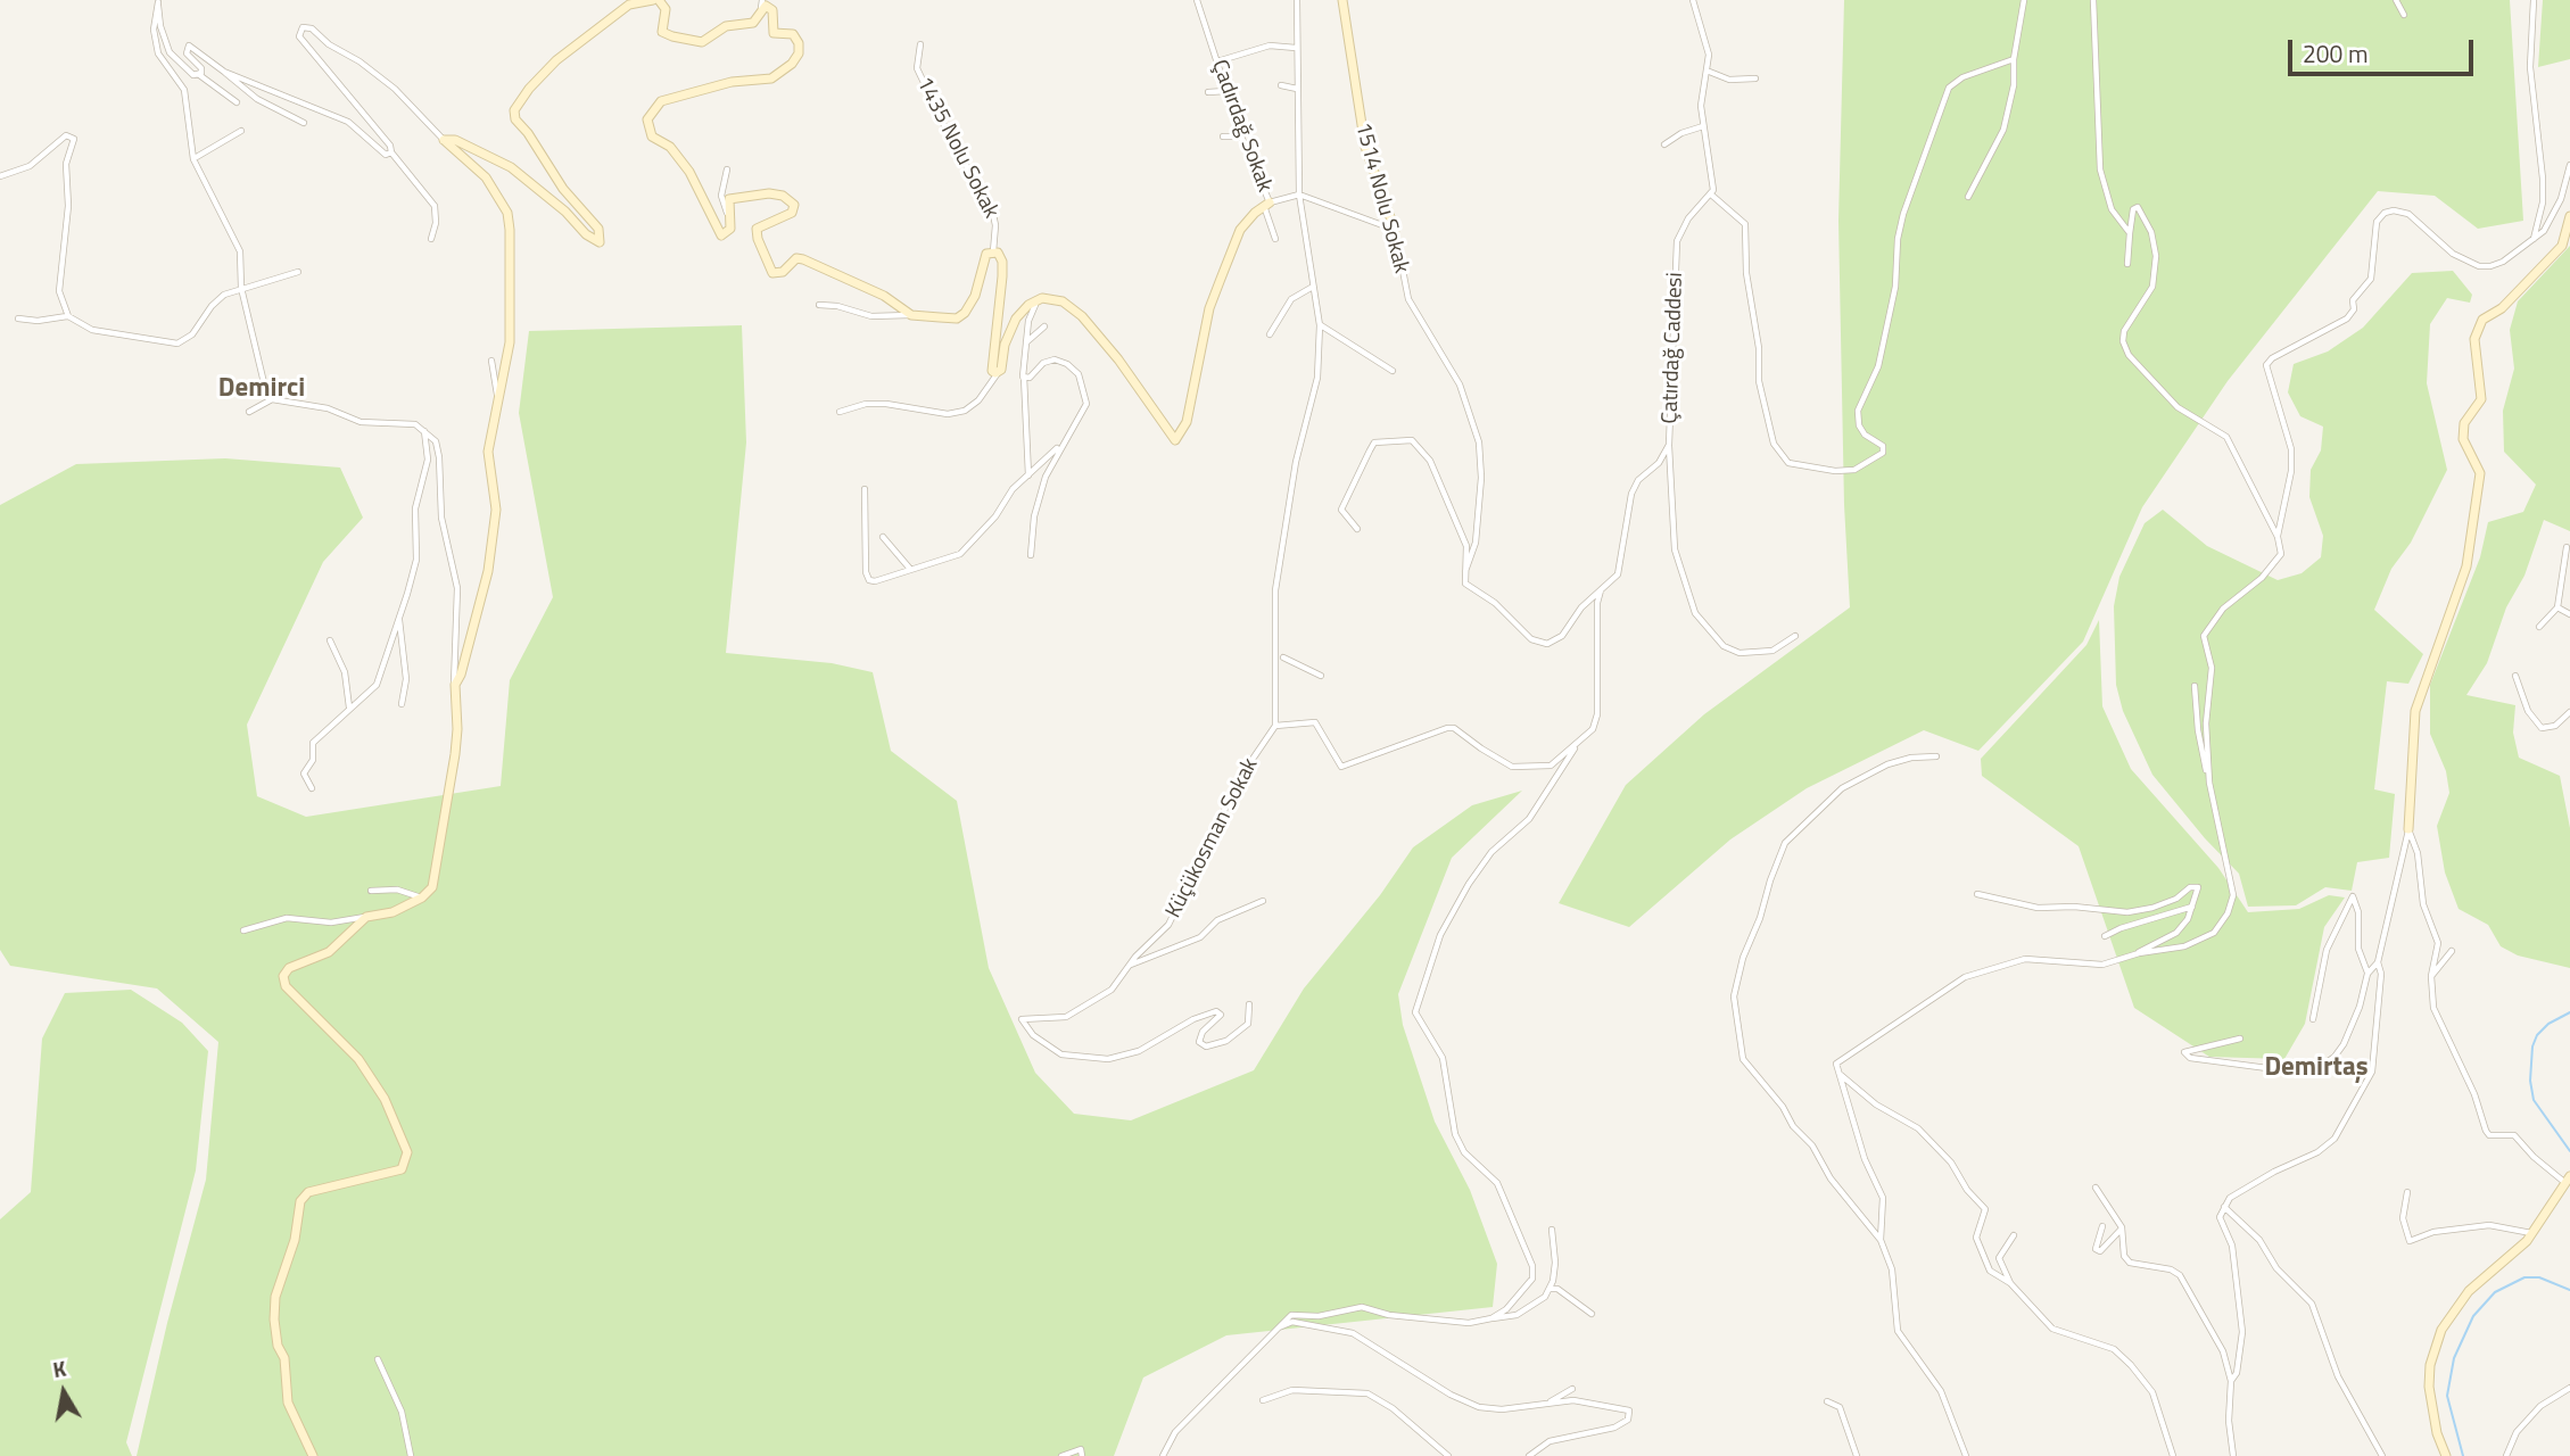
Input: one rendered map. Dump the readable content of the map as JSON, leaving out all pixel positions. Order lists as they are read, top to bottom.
{
  "streets": {
    "street": [
      "Çadırdağ Sokak",
      "1435 Nolu Sokak",
      "1514 Nolu Sokak",
      "Çatırdağ Caddesi",
      "Küçükosman Sokak"
    ]
  },
  "crossings": [
    ["1514 Nolu Sokak", "Çatırdağ Caddesi"]
  ],
  "districts": ["Demirci", "Demirtaş"],
  "scale_bar": "200 m",
  "north": "top"
}
